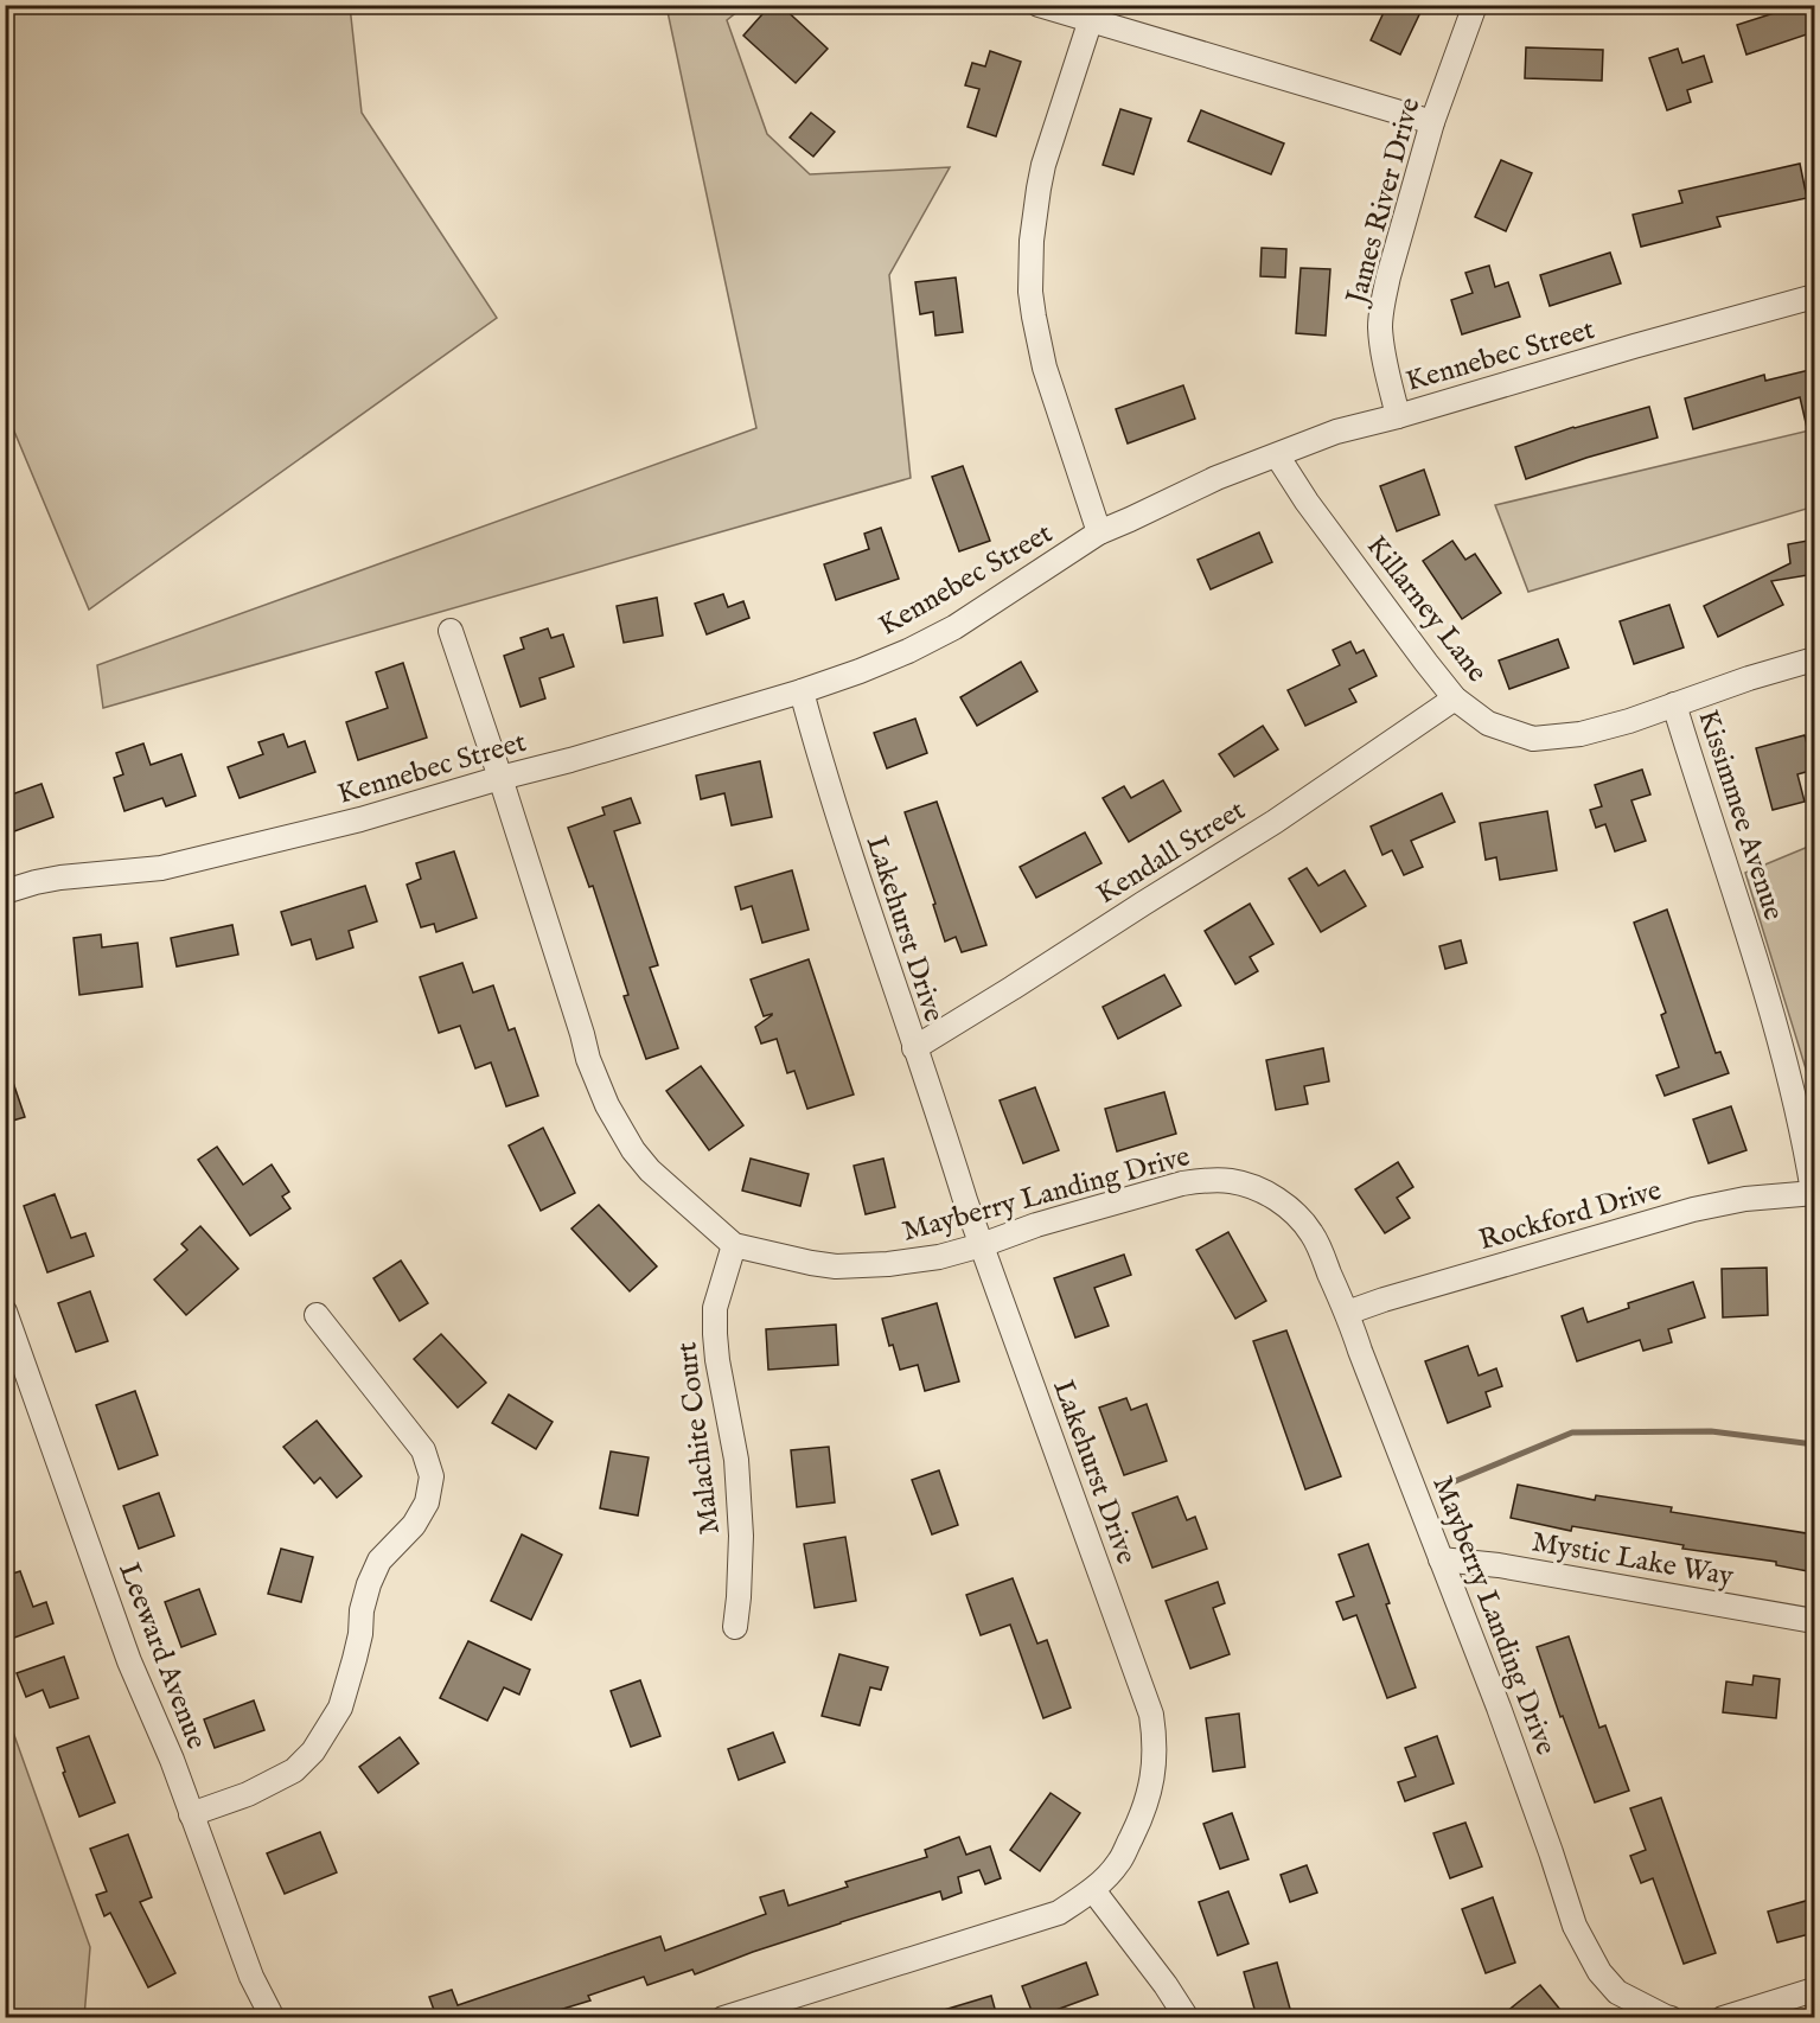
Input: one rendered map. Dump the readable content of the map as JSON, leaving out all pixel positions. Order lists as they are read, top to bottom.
{
  "streets": {
    "street": [
      "James River Drive",
      "Kennebec Street",
      "Killarney Lane",
      "Kissimmee Avenue",
      "Kendall Street",
      "Lakehurst Drive",
      "Mayberry Landing Drive",
      "Rockford Drive",
      "Malachite Court",
      "Mystic Lake Way",
      "Leeward Avenue"
    ]
  },
  "crossings": [
    ["James River Drive", "Kennebec Street"],
    ["Kennebec Street", "Killarney Lane"],
    ["Kennebec Street", "Lakehurst Drive"],
    ["Kennebec Street", "Mayberry Landing Drive"],
    ["Killarney Lane", "Kissimmee Avenue"],
    ["Killarney Lane", "Kendall Street"],
    ["Kissimmee Avenue", "Rockford Drive"],
    ["Kendall Street", "Lakehurst Drive"],
    ["Lakehurst Drive", "Mayberry Landing Drive"],
    ["Mayberry Landing Drive", "Rockford Drive"],
    ["Mayberry Landing Drive", "Malachite Court"],
    ["Mayberry Landing Drive", "Mystic Lake Way"]
  ]
}
